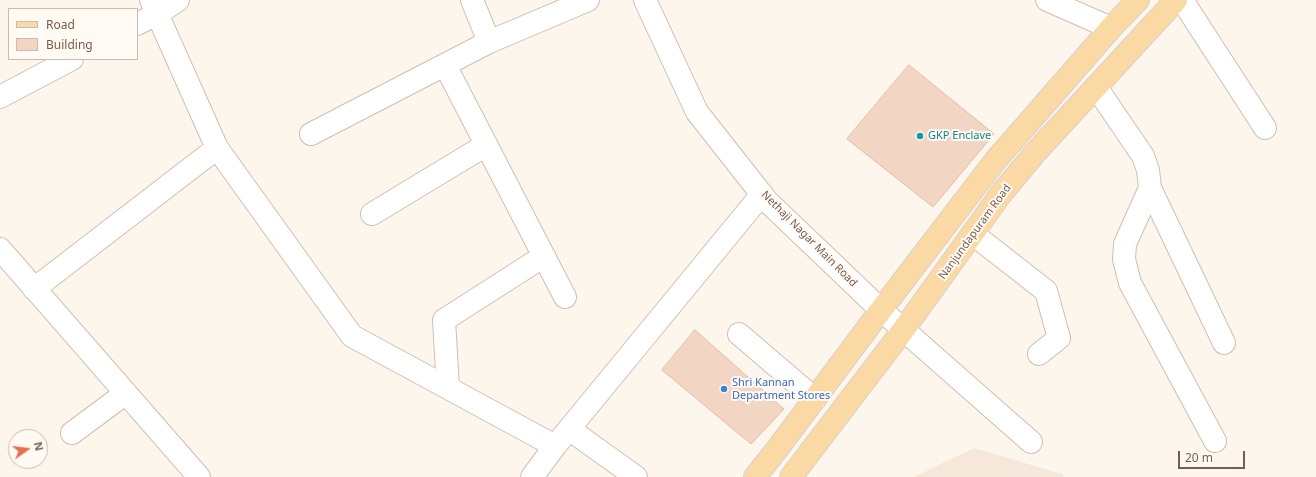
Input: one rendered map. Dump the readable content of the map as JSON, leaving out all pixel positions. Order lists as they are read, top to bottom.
{
  "streets": {
    "main road": ["Nanjundapuram Road"],
    "street": ["Nethaji Nagar Main Road"]
  },
  "crossings": [
    ["Nanjundapuram Road", "Nethaji Nagar Main Road"]
  ],
  "places": ["GKP Enclave", "Shri Kannan Department Stores"],
  "legend": ["Road", "Building"],
  "scale_bar": "20 m",
  "north": "right"
}
